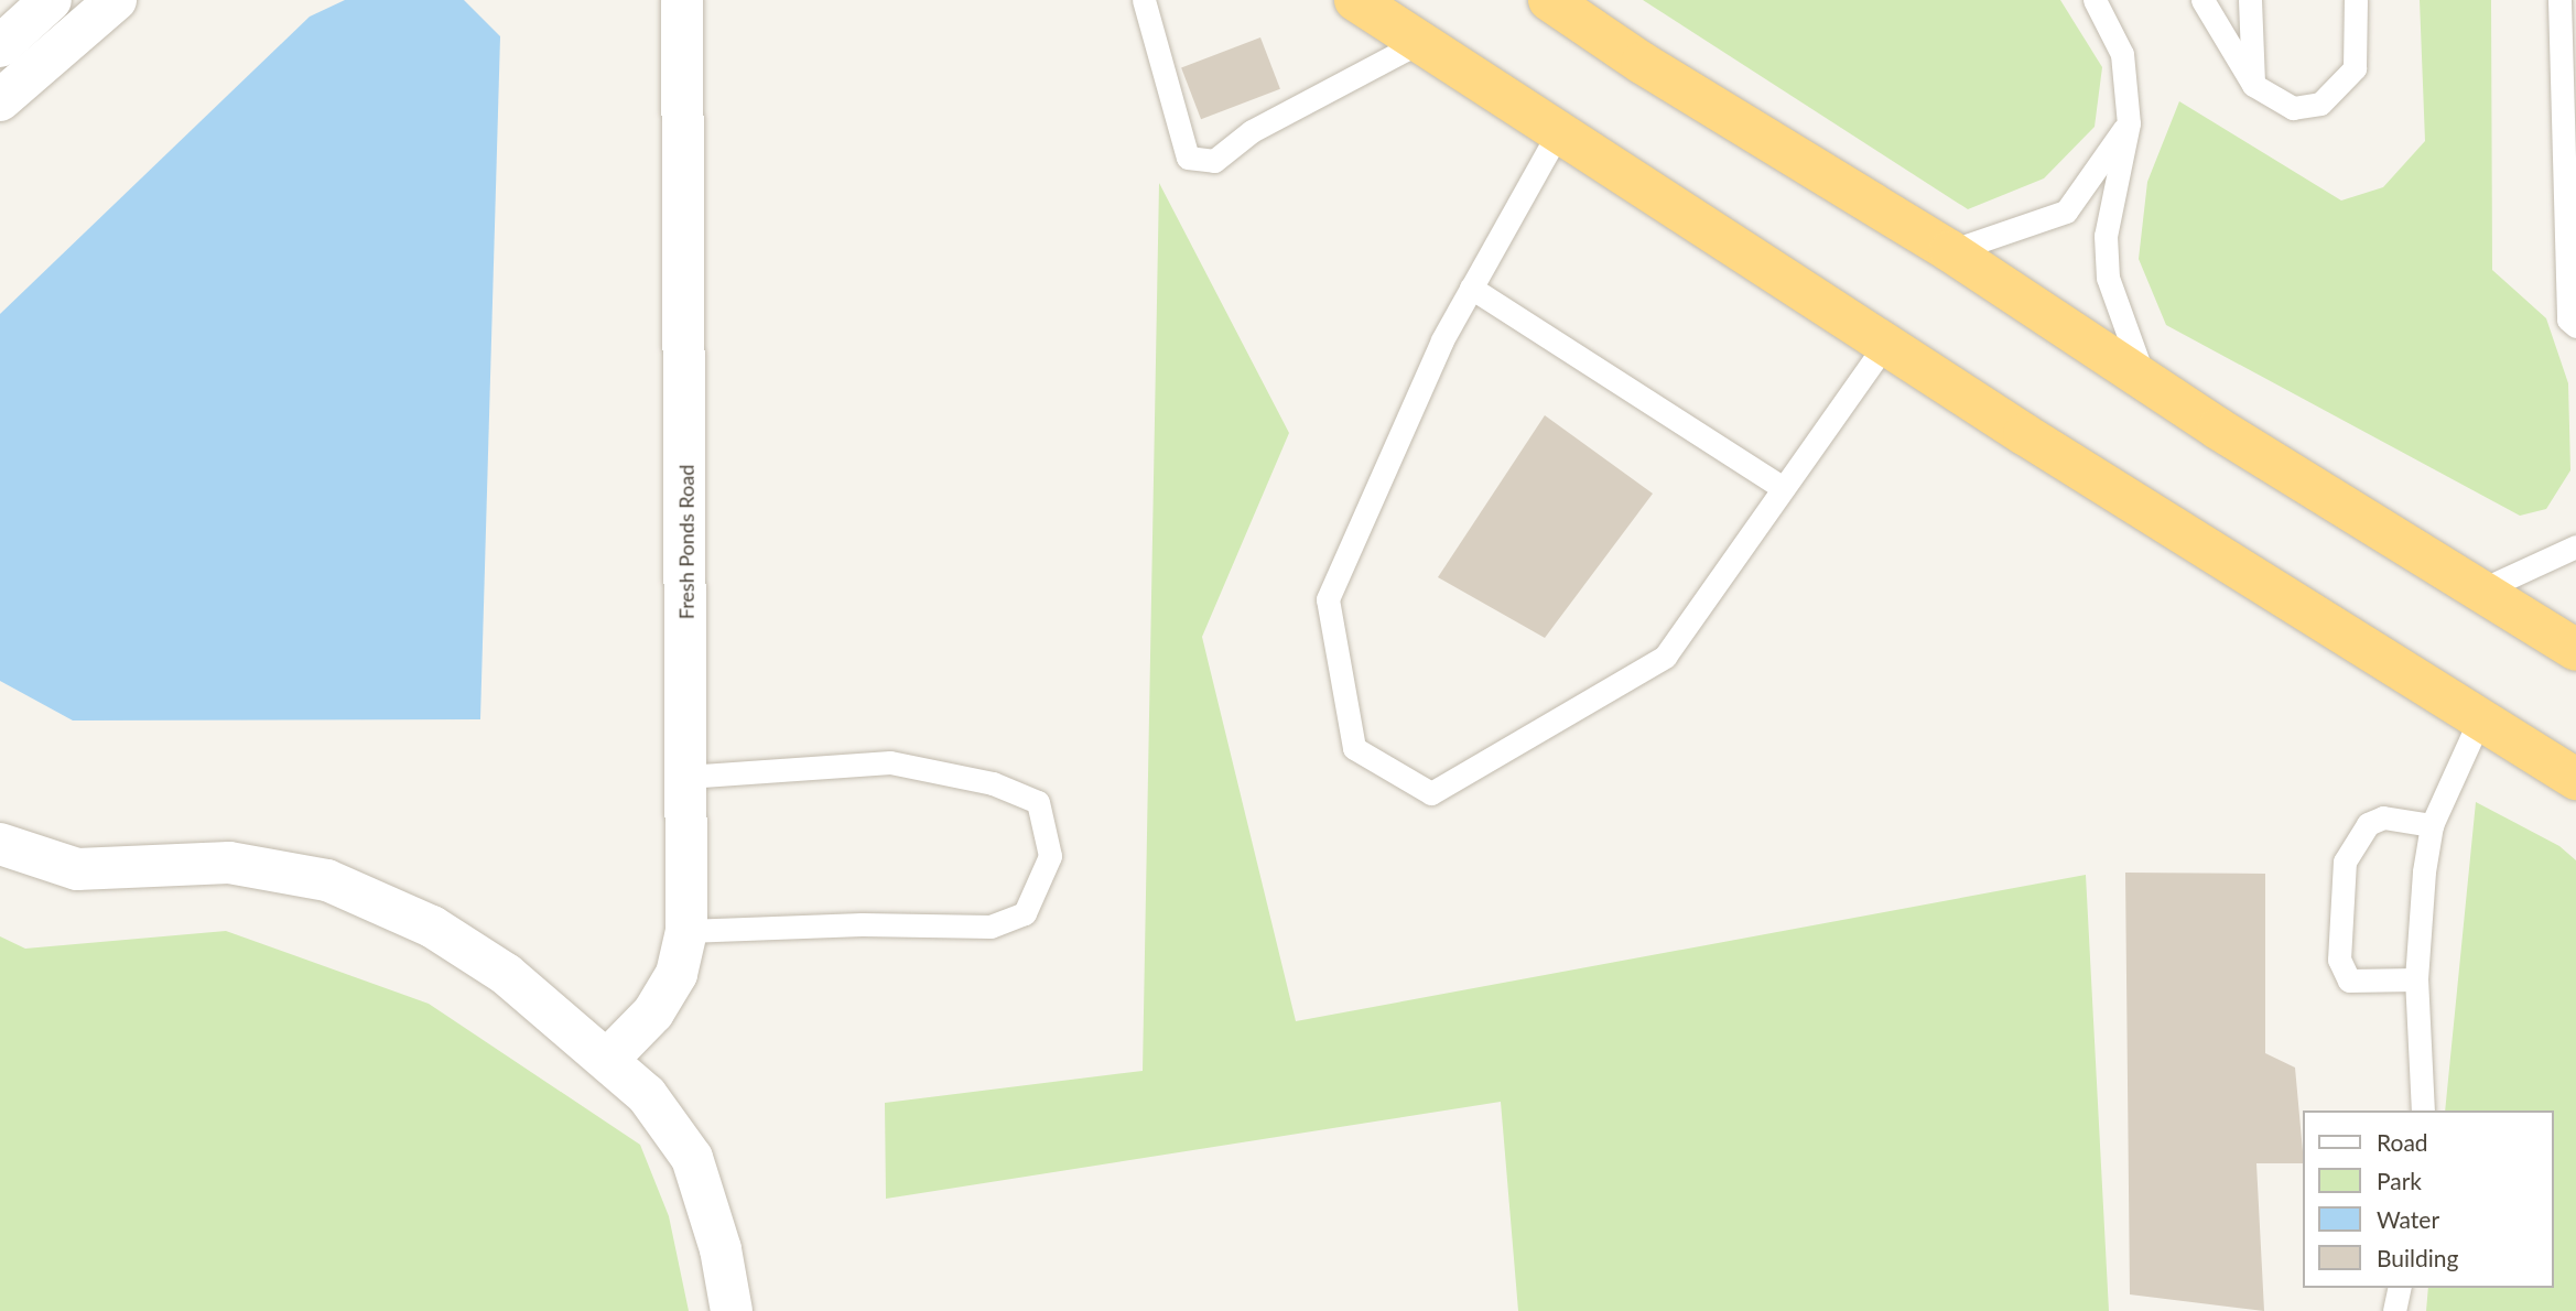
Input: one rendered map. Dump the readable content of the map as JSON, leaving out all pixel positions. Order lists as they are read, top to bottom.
{
  "streets": {
    "street": ["Fresh Ponds Road"]
  },
  "legend": [
    "Road",
    "Park",
    "Water",
    "Building"
  ]
}
